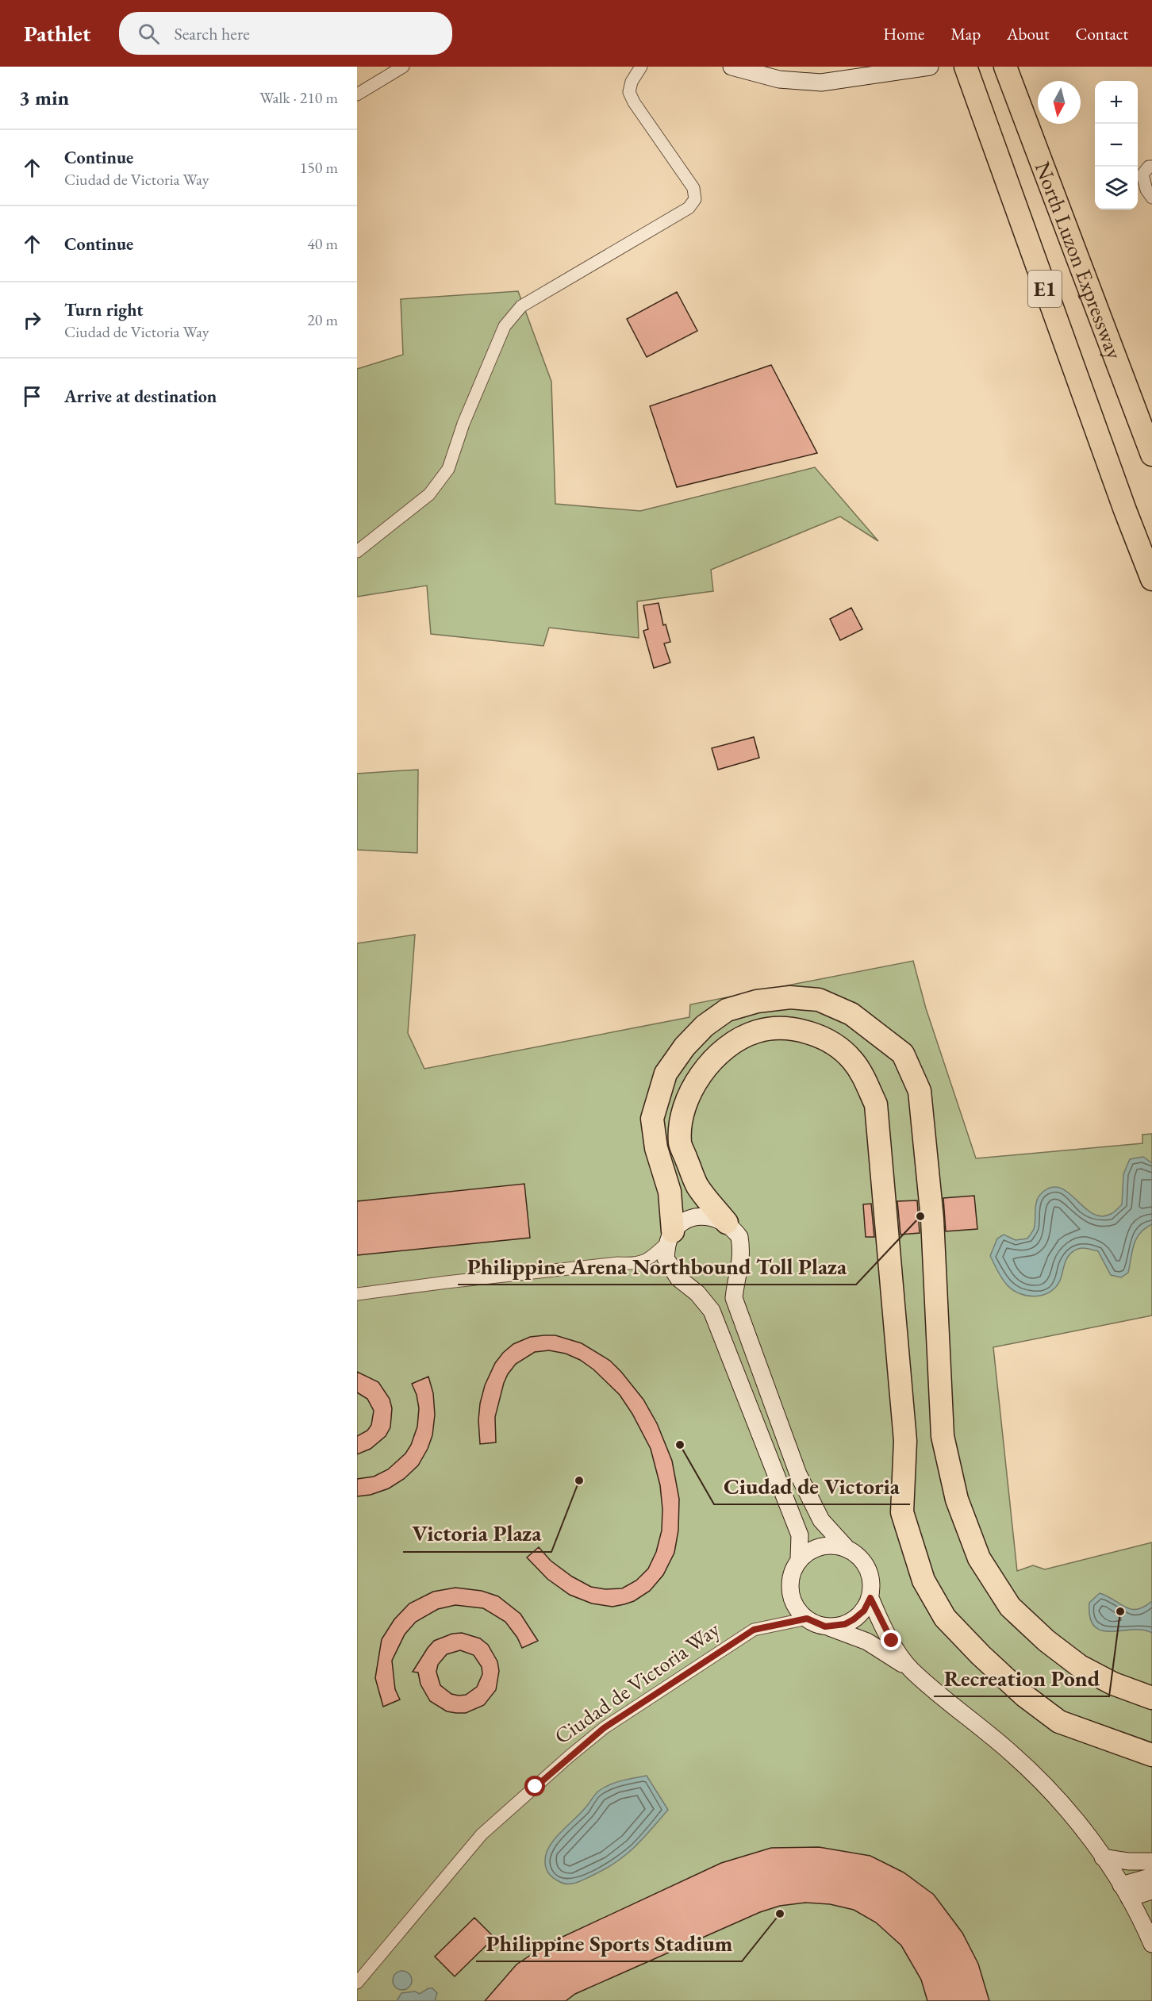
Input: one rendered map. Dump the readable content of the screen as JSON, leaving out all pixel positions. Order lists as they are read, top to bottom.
{
  "streets": {
    "highway": ["North Luzon Expressway", "E1"],
    "street": ["Ciudad de Victoria Way"]
  },
  "places": [
    "Philippine Arena Northbound Toll Plaza",
    "Ciudad de Victoria",
    "Victoria Plaza",
    "Recreation Pond",
    "Philippine Sports Stadium"
  ],
  "north": "bottom",
  "page": {
    "header": "Pathlet",
    "search": "Search here",
    "nav": [
      "Home",
      "Map",
      "About",
      "Contact"
    ],
    "heading": ["3 min", "Walk · 210 m"],
    "map_buttons": ["+", "−"],
    "list": [
      ["Continue", "Ciudad de Victoria Way", "150 m"],
      ["Continue", "40 m"],
      ["Turn right", "Ciudad de Victoria Way", "20 m"],
      "Arrive at destination"
    ]
  }
}
